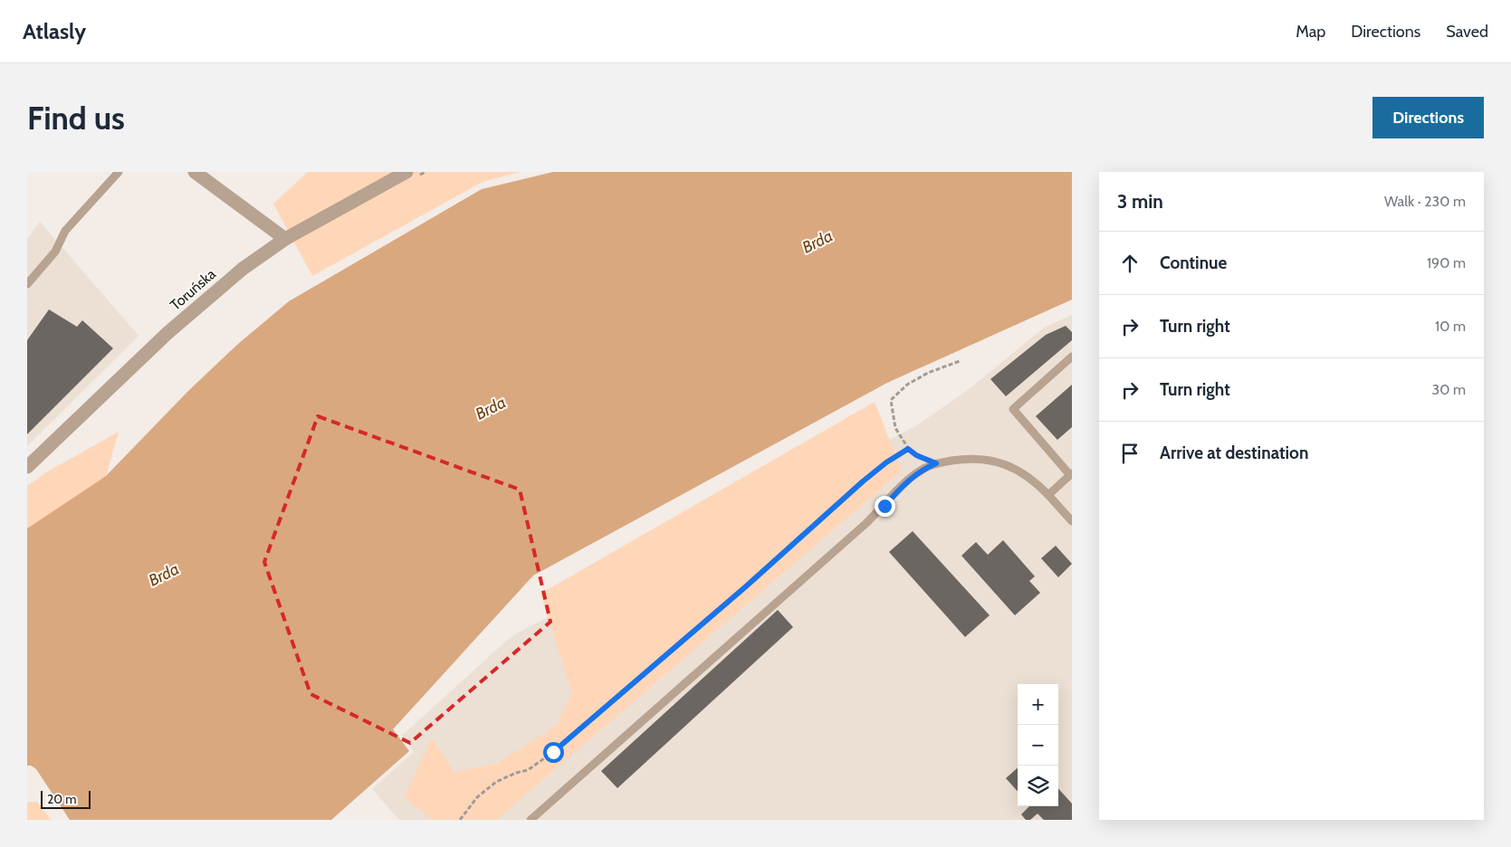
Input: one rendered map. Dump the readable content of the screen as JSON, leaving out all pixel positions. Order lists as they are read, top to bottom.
{
  "streets": {
    "street": ["Toruńska"]
  },
  "water": ["Brda"],
  "scale_bar": "20 m",
  "page": {
    "header": "Atlasly",
    "nav": ["Map", "Directions", "Saved"],
    "buttons": "Directions",
    "title": "Find us",
    "heading": ["3 min", "Walk · 230 m"],
    "list": [
      ["Continue", "190 m"],
      ["Turn right", "10 m"],
      ["Turn right", "30 m"],
      "Arrive at destination"
    ],
    "map_buttons": ["+", "−"],
    "scale": "20 m"
  }
}
